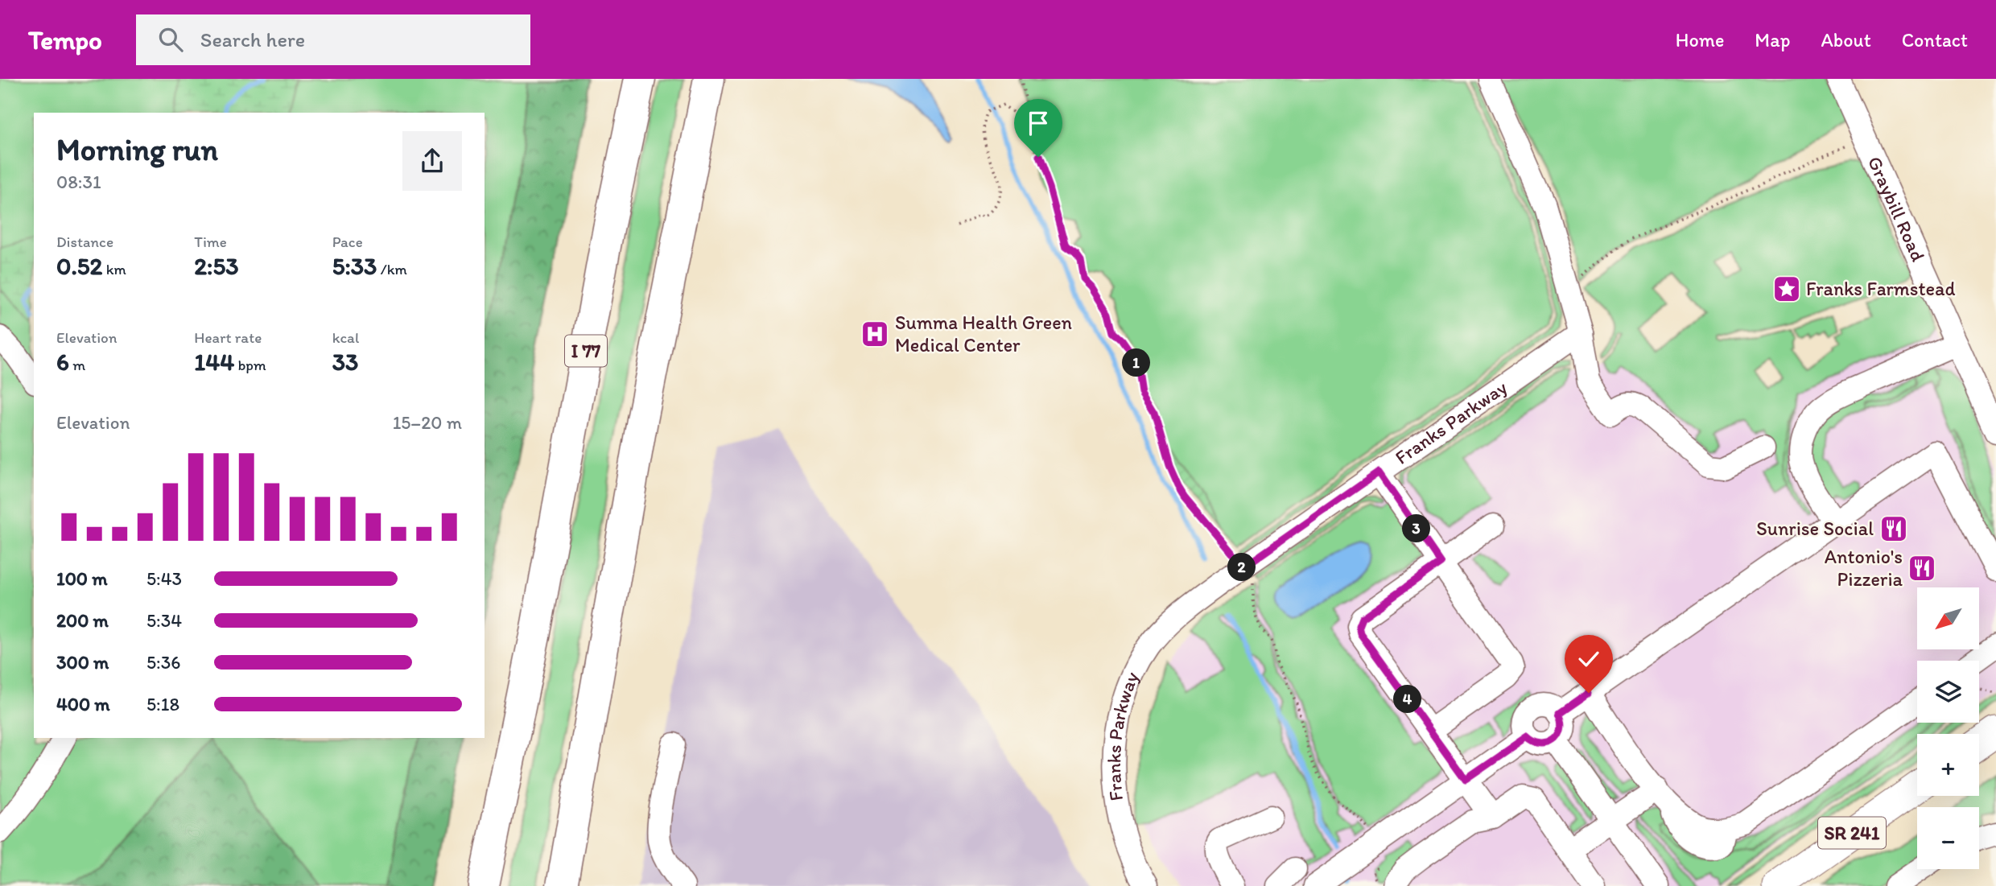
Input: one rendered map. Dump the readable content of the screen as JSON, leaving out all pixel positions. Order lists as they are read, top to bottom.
{
  "streets": {
    "highway": ["I 77"],
    "main road": ["SR 241"],
    "street": ["Graybill Road", "Franks Parkway"]
  },
  "places": {
    "place": ["Franks Farmstead"],
    "hospital": ["Summa Health Green Medical Center"],
    "restaurant": ["Sunrise Social", "Antonio's Pizzeria"]
  },
  "north": "bottom left",
  "page": {
    "header": "Tempo",
    "search": "Search here",
    "nav": [
      "Home",
      "Map",
      "About",
      "Contact"
    ],
    "heading": ["Morning run", "08:31"],
    "stats": [
      ["Distance", "0.52 km"],
      ["Time", "2:53"],
      ["Pace", "5:33 /km"],
      ["Elevation", "6 m"],
      ["Heart rate", "144 bpm"],
      ["kcal", "33"]
    ],
    "pins": [
      "1",
      "3",
      "2",
      "4"
    ],
    "chart": ["Elevation", "15–20 m"],
    "list": [
      {
        "name": "100 m",
        "note": "5:43"
      },
      {
        "name": "200 m",
        "note": "5:34"
      },
      {
        "name": "300 m",
        "note": "5:36"
      },
      {
        "name": "400 m",
        "note": "5:18"
      }
    ],
    "map_buttons": ["+", "−"]
  }
}
